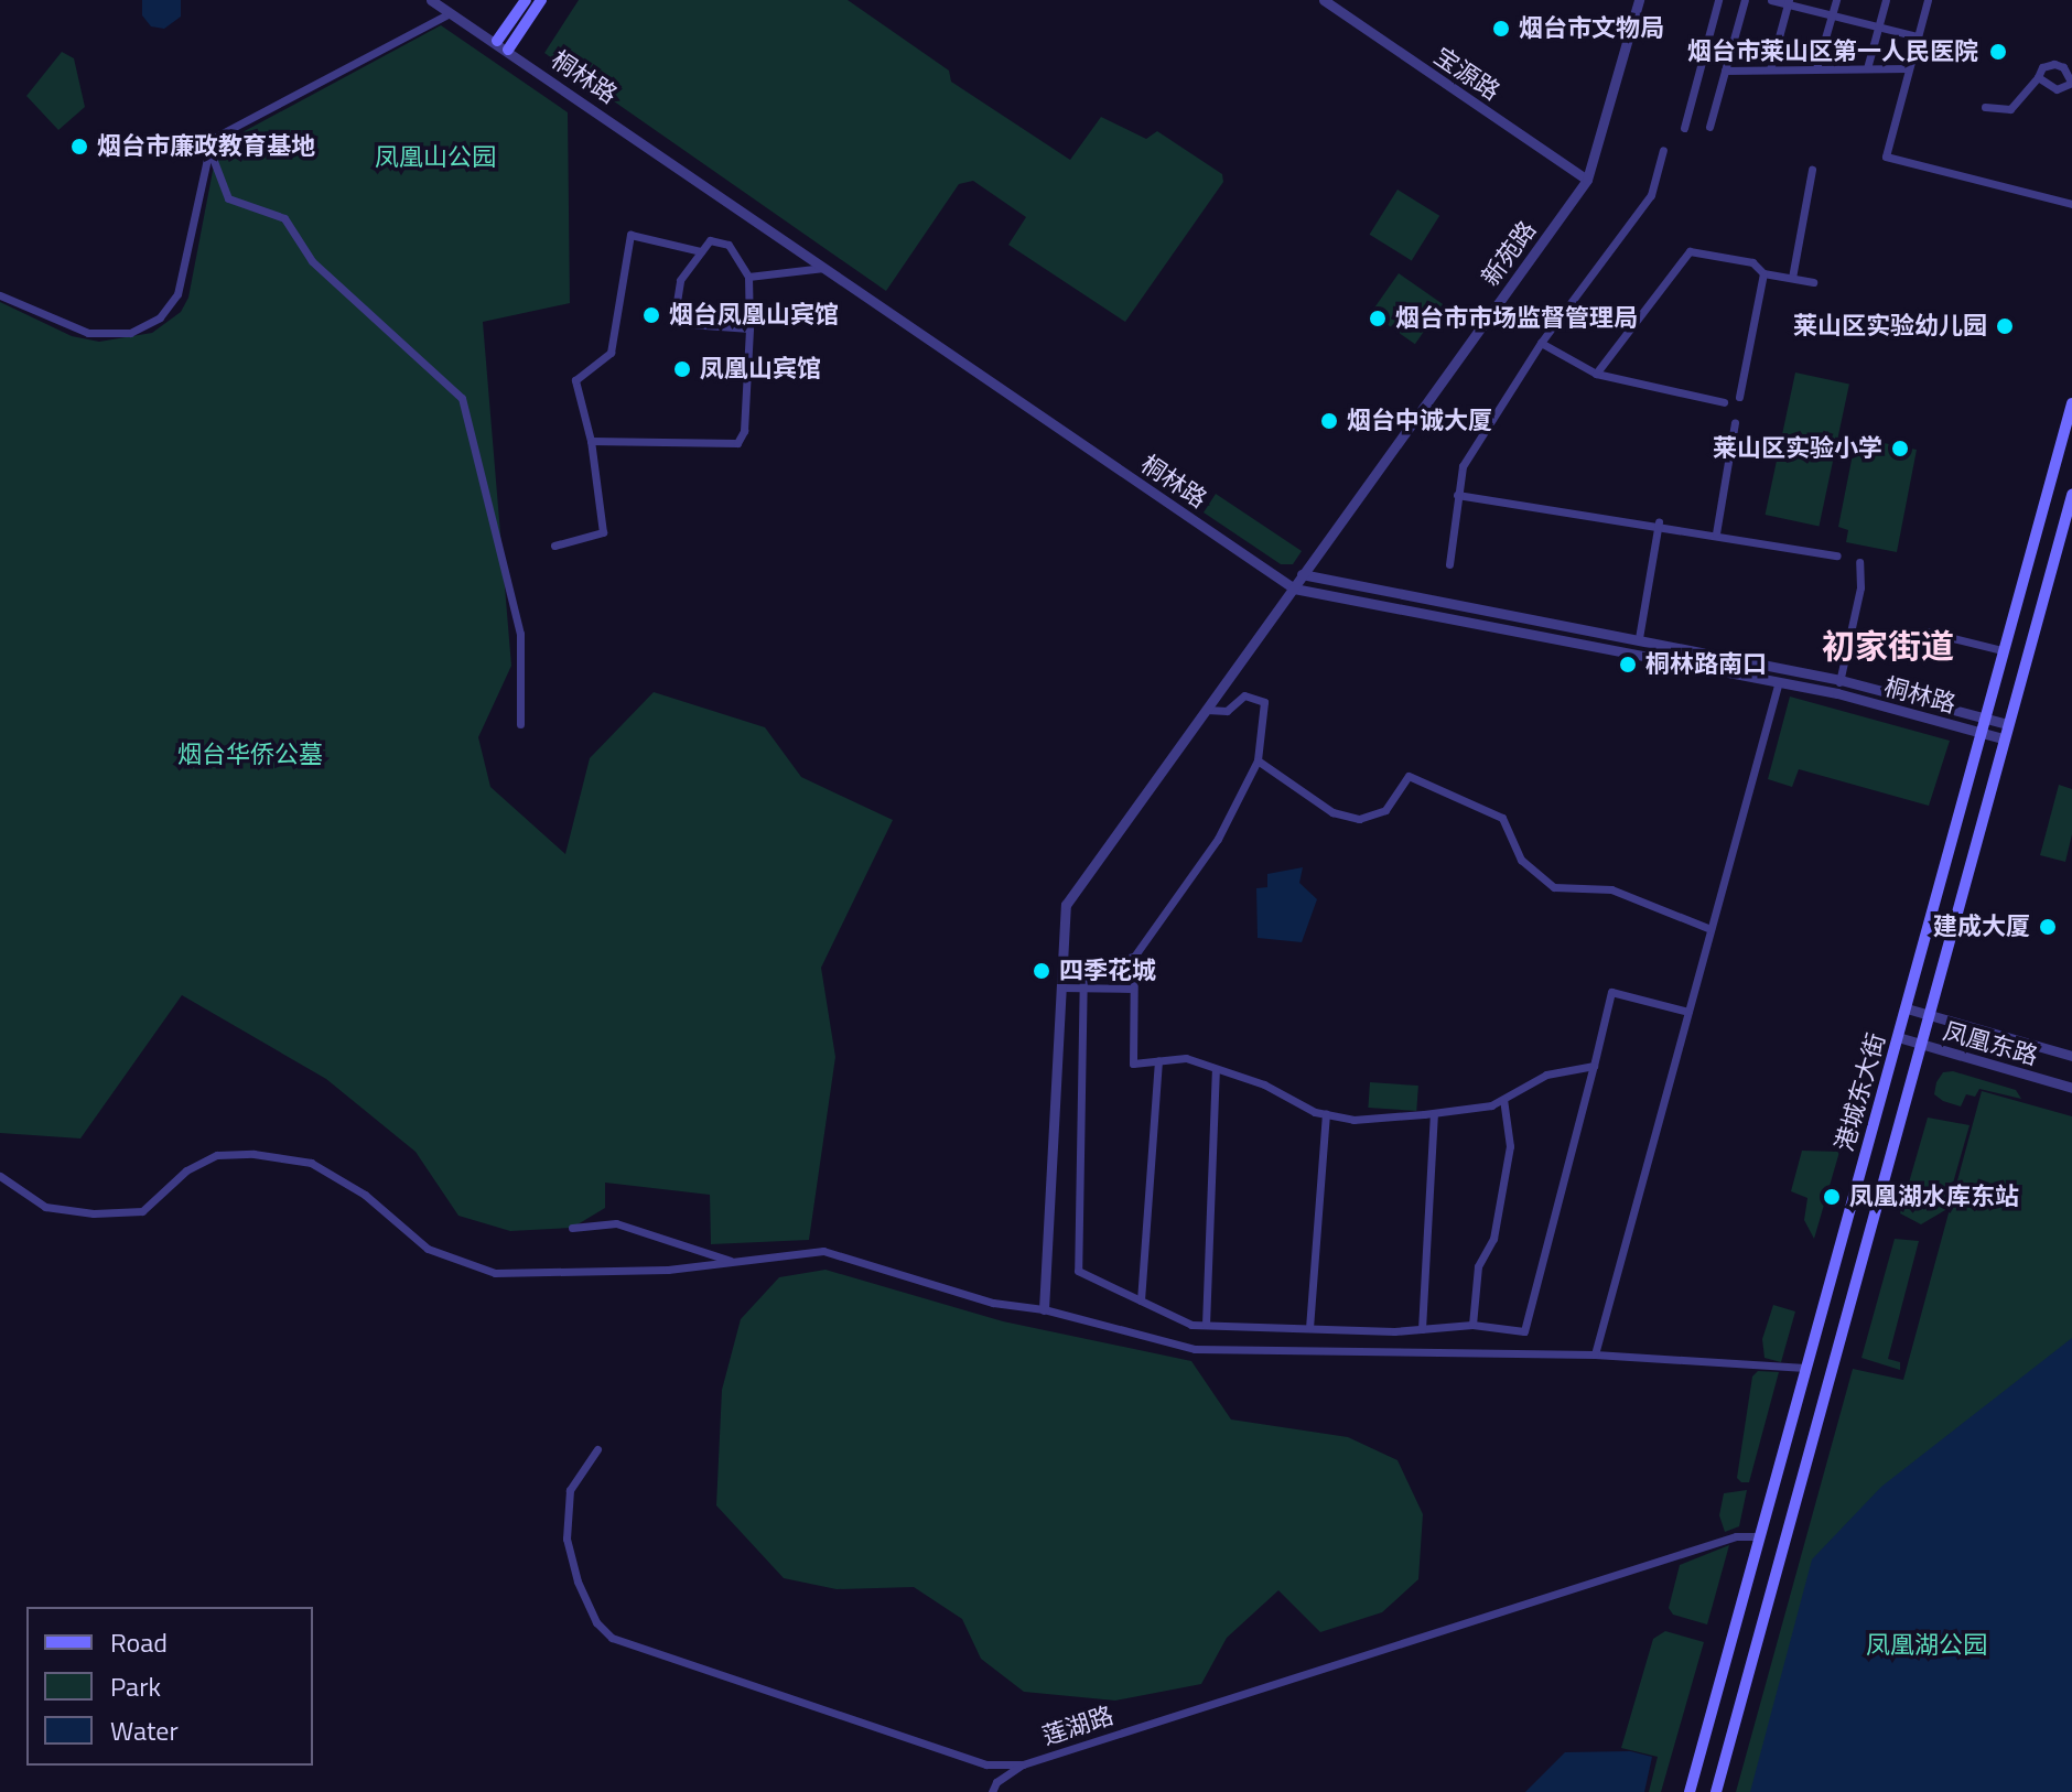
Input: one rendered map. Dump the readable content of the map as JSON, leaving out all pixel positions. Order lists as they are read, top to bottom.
{
  "streets": {
    "main road": ["港城东大街"],
    "street": [
      "宝源路",
      "桐林路",
      "新苑路",
      "凤凰东路",
      "莲湖路"
    ]
  },
  "crossings": [
    ["宝源路", "新苑路"],
    ["桐林路", "新苑路"],
    ["桐林路", "港城东大街"],
    ["凤凰东路", "港城东大街"],
    ["港城东大街", "莲湖路"]
  ],
  "districts": ["初家街道"],
  "parks": ["凤凰山公园", "烟台华侨公墓", "凤凰湖公园"],
  "places": [
    "烟台市文物局",
    "烟台市莱山区第一人民医院",
    "烟台市廉政教育基地",
    "烟台凤凰山宾馆",
    "烟台市市场监督管理局",
    "莱山区实验幼儿园",
    "凤凰山宾馆",
    "烟台中诚大厦",
    "莱山区实验小学",
    "桐林路南口",
    "建成大厦",
    "四季花城",
    "凤凰湖水库东站"
  ],
  "legend": ["Road", "Park", "Water"]
}
